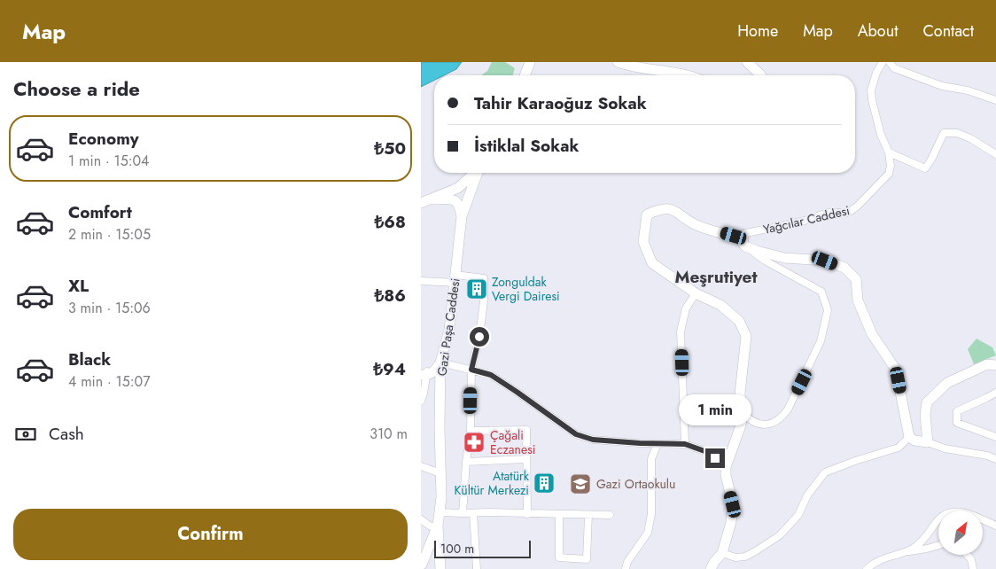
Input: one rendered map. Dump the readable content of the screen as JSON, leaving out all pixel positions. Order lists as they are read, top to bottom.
{
  "streets": {
    "street": ["Yağcılar Caddesi", "Gazi Paşa Caddesi"]
  },
  "districts": ["Meşrutiyet"],
  "places": {
    "building": ["Zonguldak Vergi Dairesi", "Atatürk Kültür Merkezi"],
    "pharmacy": ["Çağali Eczanesi"],
    "school or university": ["Gazi Ortaokulu"]
  },
  "scale_bar": "100 m",
  "north": "top right",
  "page": {
    "header": "Map",
    "nav": [
      "Home",
      "Map",
      "About",
      "Contact"
    ],
    "heading": "Choose a ride",
    "banner": ["Tahir Karaoğuz Sokak", "İstiklal Sokak"],
    "list": [
      {
        "name": "Economy",
        "note": "1 min · 15:04",
        "value": "₺50"
      },
      {
        "name": "Comfort",
        "note": "2 min · 15:05",
        "value": "₺68"
      },
      {
        "name": "XL",
        "note": "3 min · 15:06",
        "value": "₺86"
      },
      {
        "name": "Black",
        "note": "4 min · 15:07",
        "value": "₺94"
      }
    ],
    "bubble": "1 min",
    "pay": ["Cash", "310 m"],
    "buttons": "Confirm",
    "scale": "100 m"
  }
}
